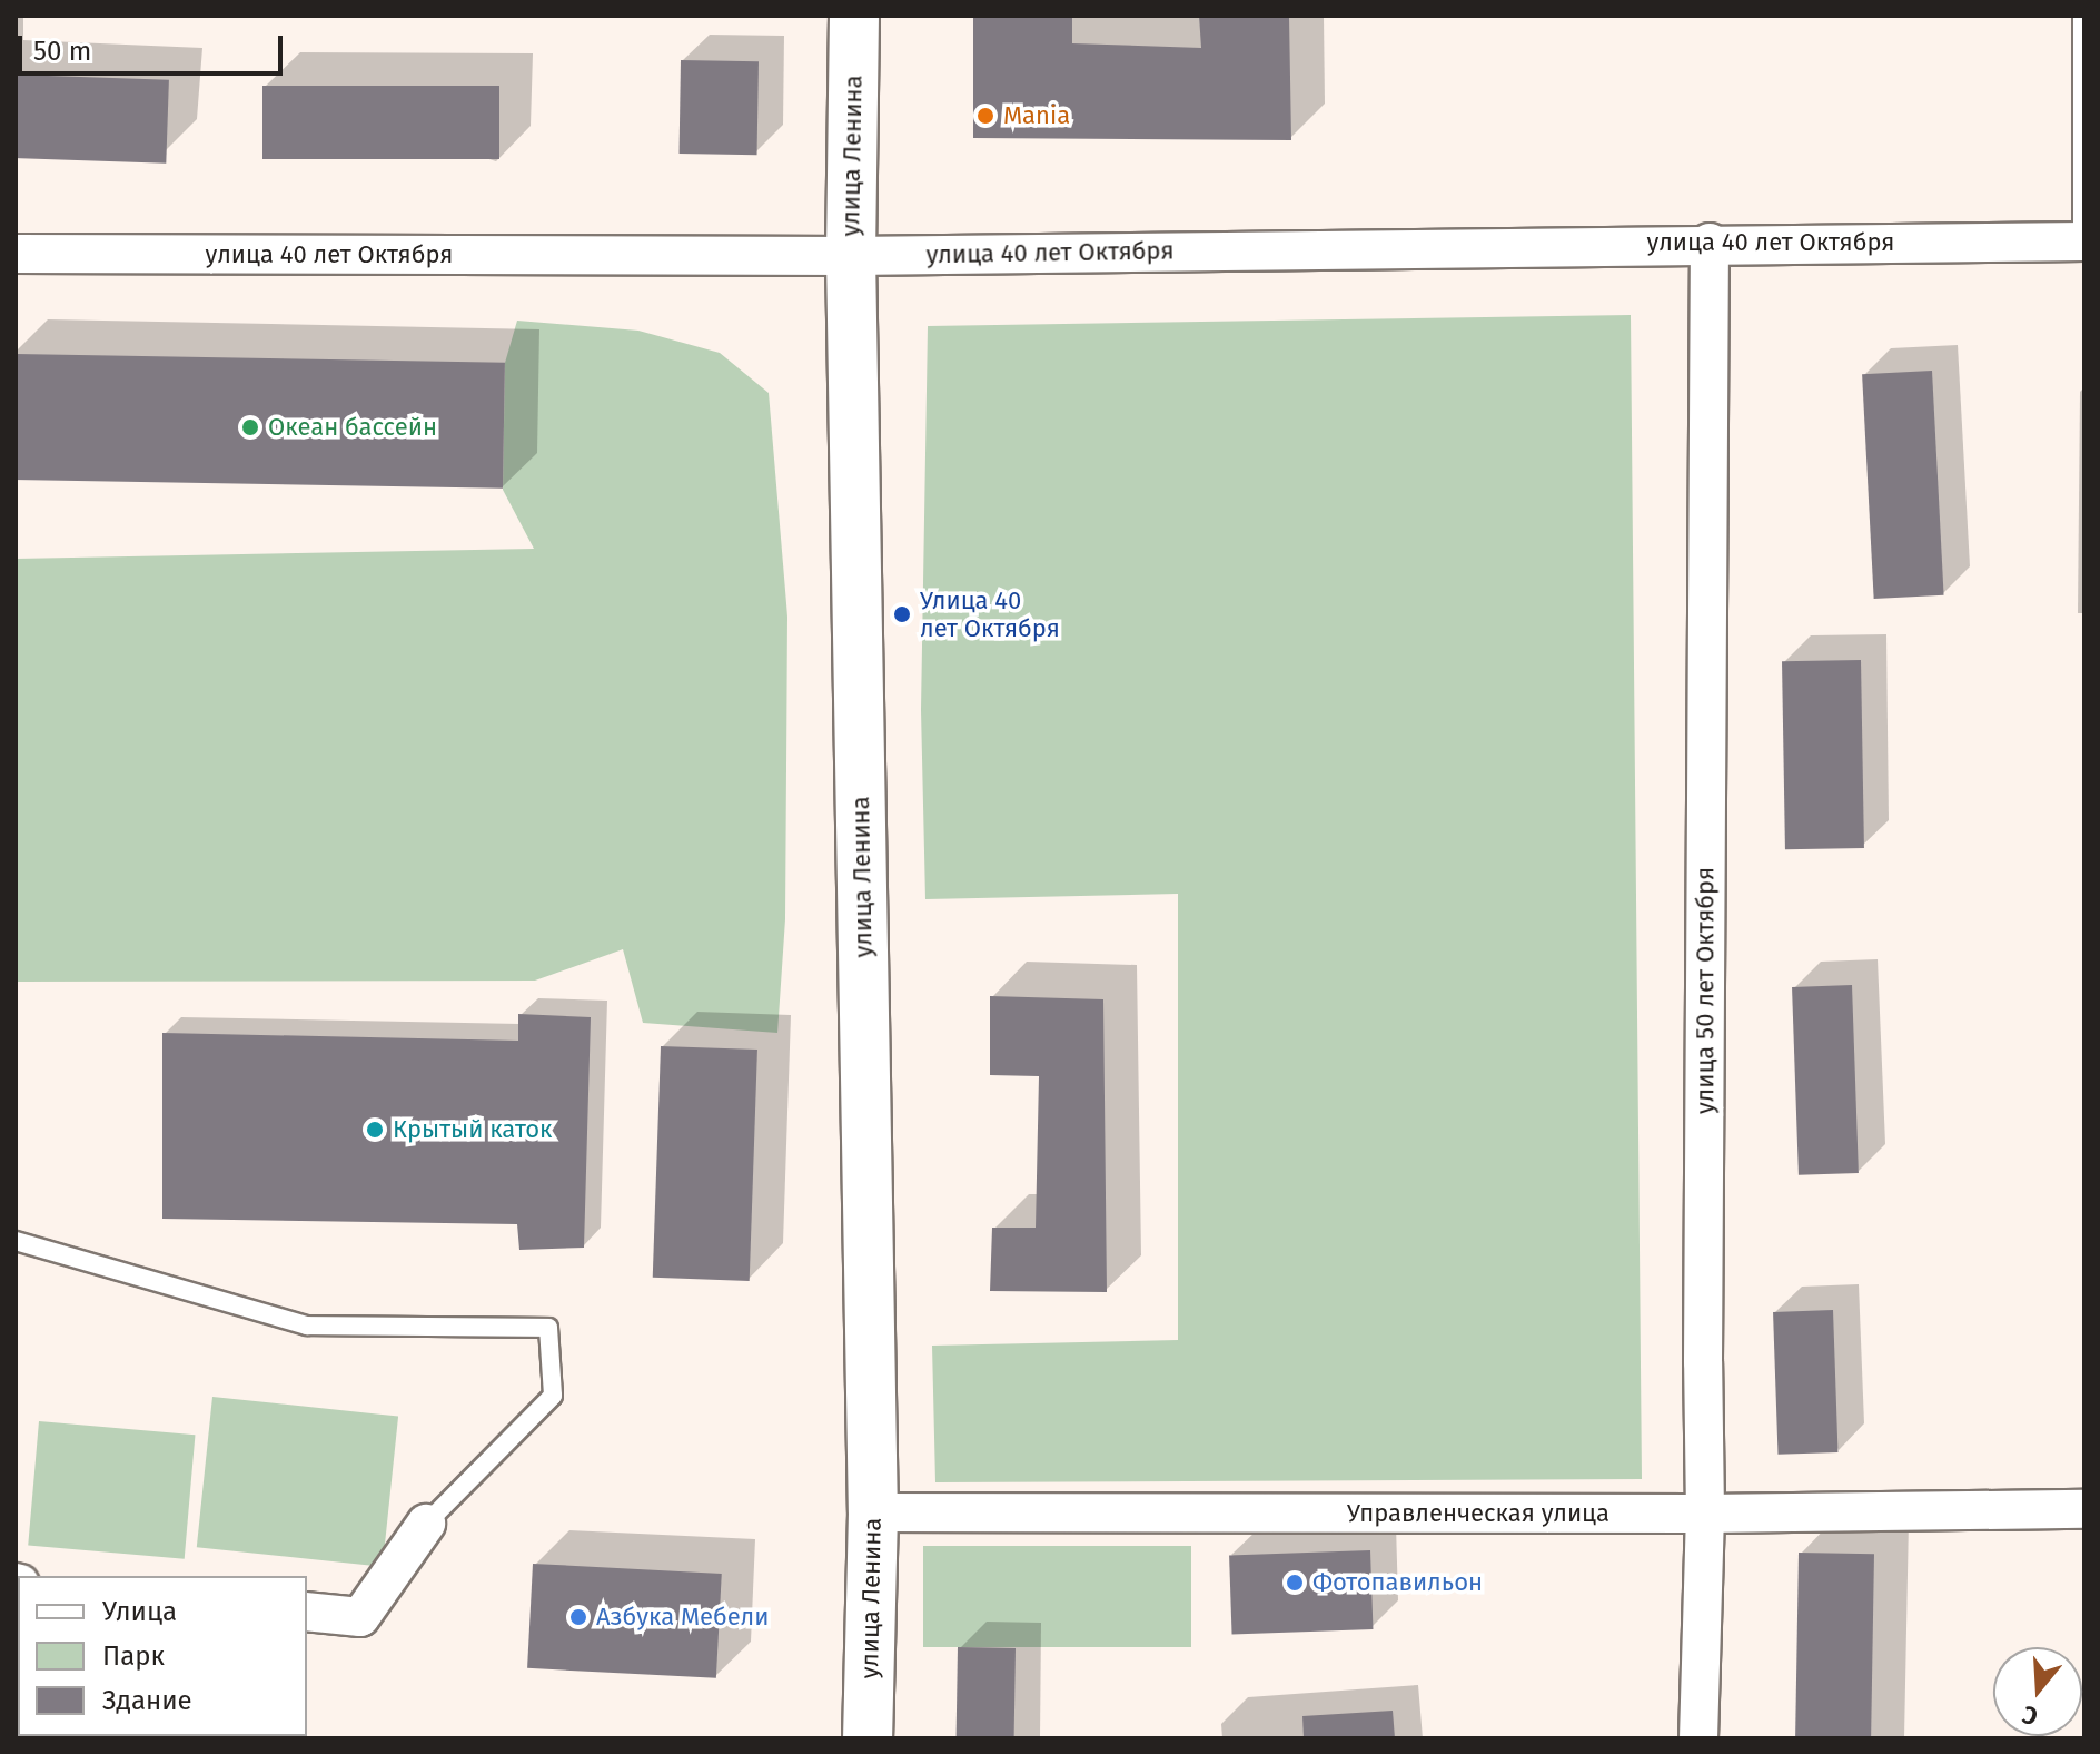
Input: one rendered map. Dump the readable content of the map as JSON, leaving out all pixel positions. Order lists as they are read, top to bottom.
{
  "streets": {
    "main road": ["улица Ленина"],
    "street": ["улица 40 лет Октября", "улица 50 лет Октября", "Управленческая улица"]
  },
  "crossings": [
    ["улица Ленина", "улица 40 лет Октября"],
    ["улица Ленина", "Управленческая улица"],
    ["улица 40 лет Октября", "улица 50 лет Октября"],
    ["улица 50 лет Октября", "Управленческая улица"]
  ],
  "places": [
    "Mania",
    "Океан бассейн",
    "Улица 40 лет Октября",
    "Крытый каток",
    "Фотопавильон",
    "Азбука Мебели"
  ],
  "legend": ["Улица", "Парк", "Здание"],
  "scale_bar": "50 m",
  "north": "bottom"
}
